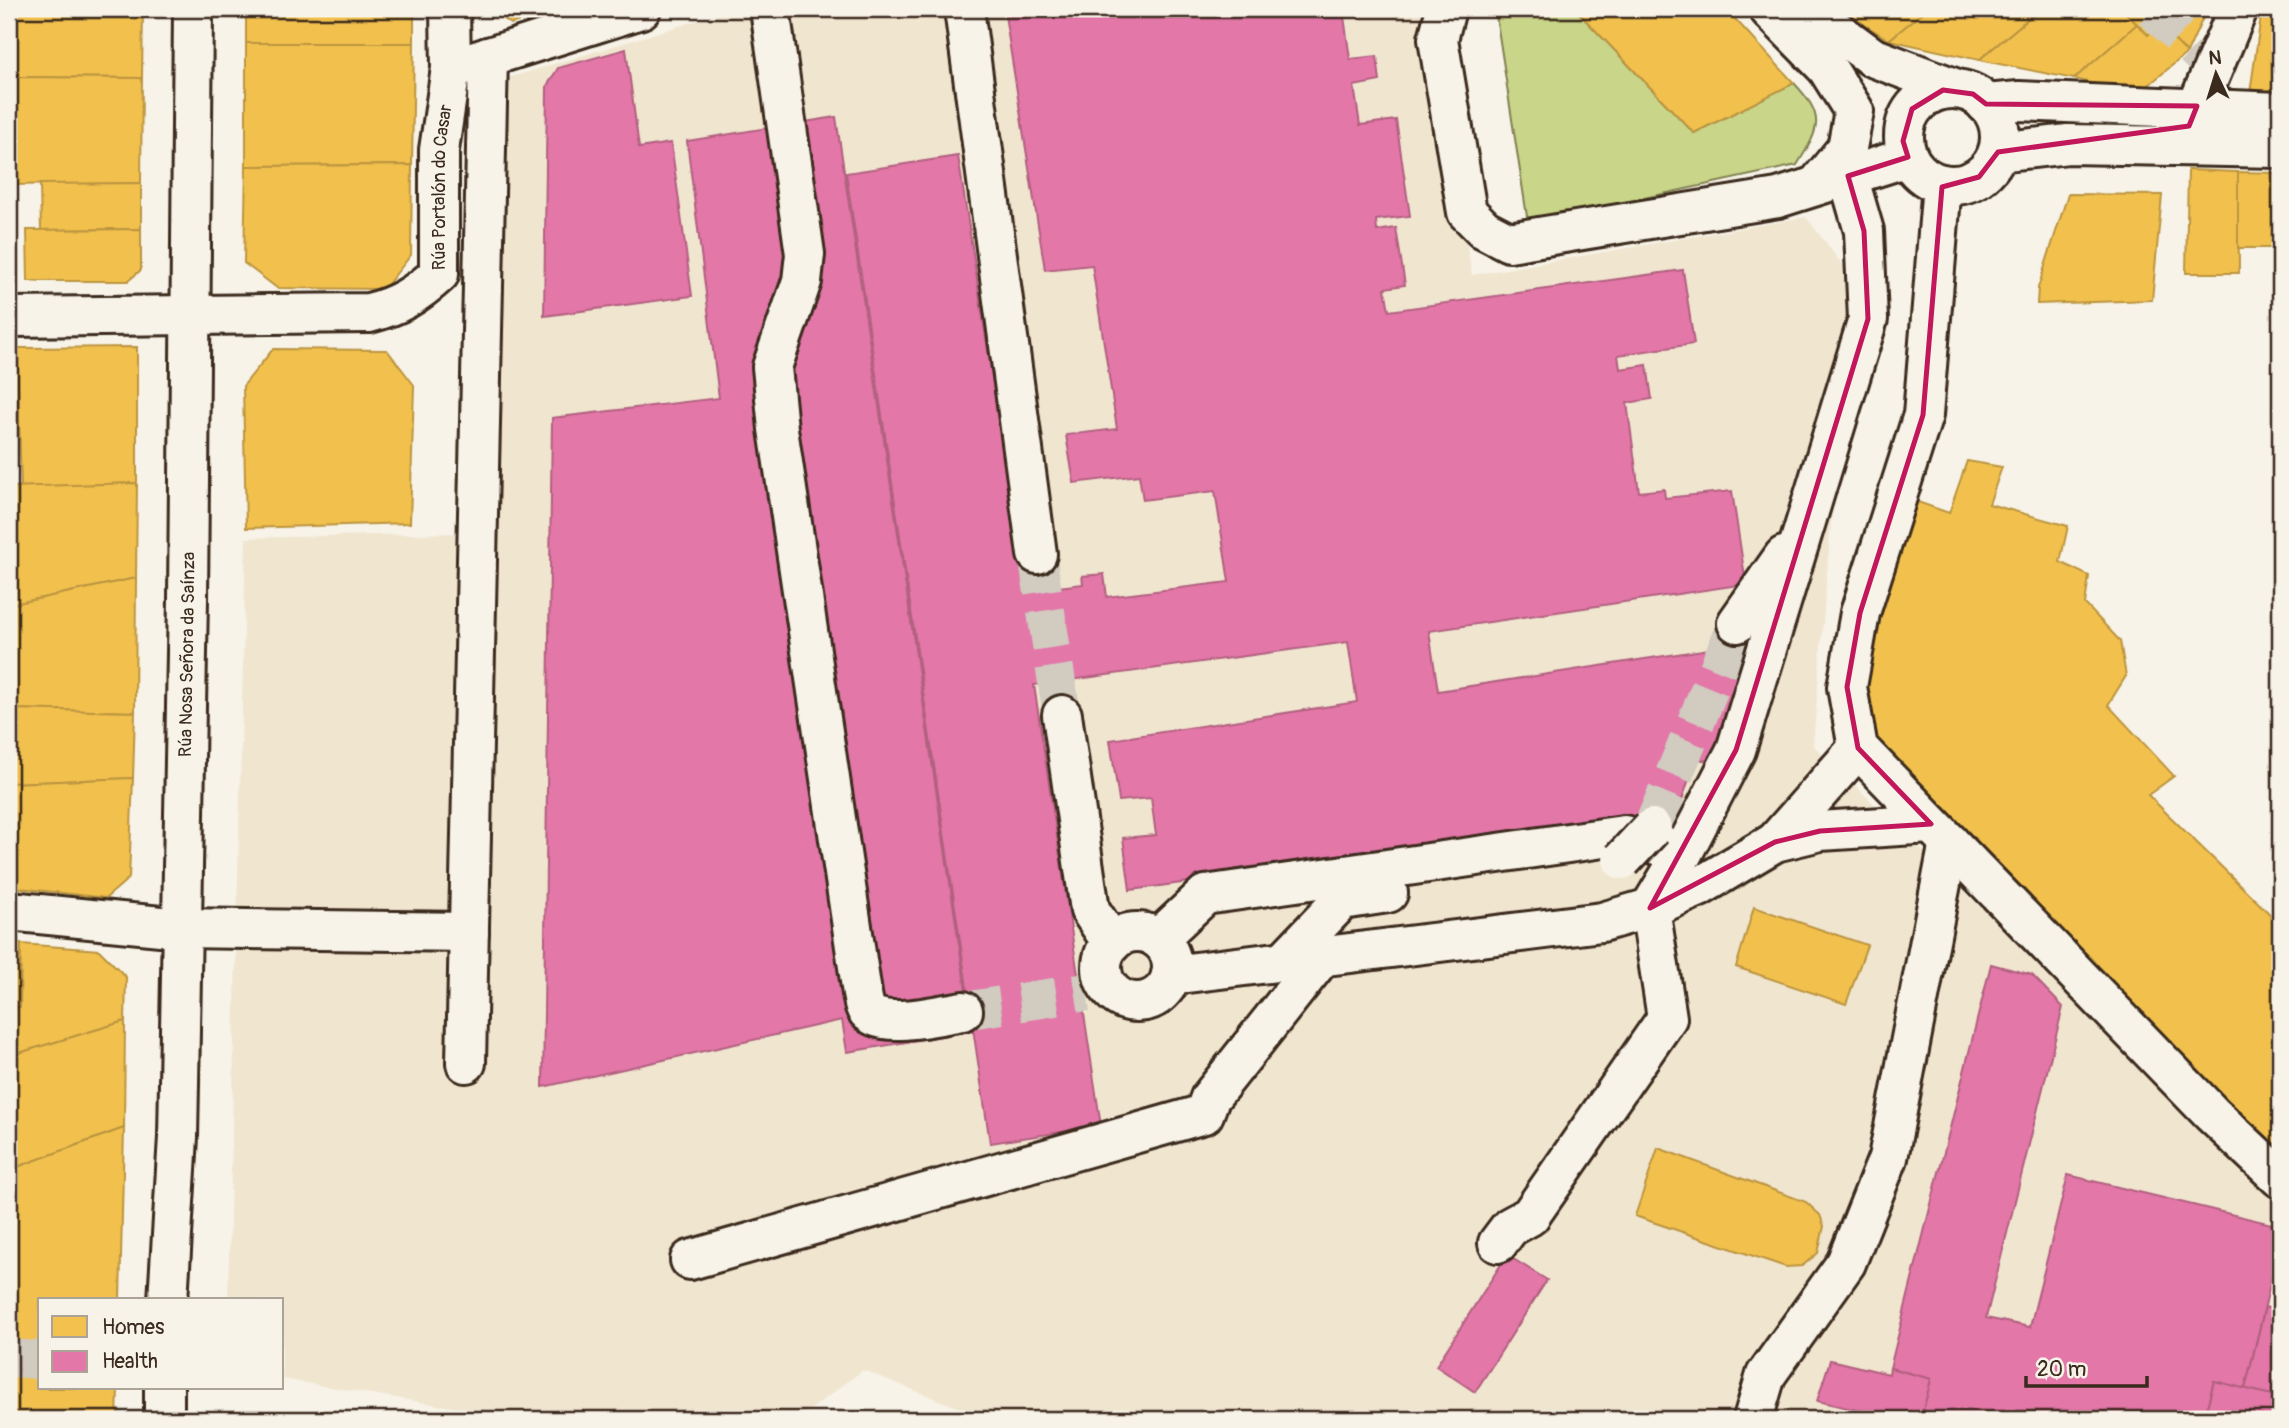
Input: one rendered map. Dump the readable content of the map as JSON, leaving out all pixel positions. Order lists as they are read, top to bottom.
{
  "streets": {
    "street": ["Rúa Portalón do Casar", "Rúa Nosa Señora da Saínza"]
  },
  "crossings": [
    ["Rúa Portalón do Casar", "Rúa Nosa Señora da Saínza"]
  ],
  "legend": ["Homes", "Health"],
  "scale_bar": "20 m",
  "north": "top"
}
